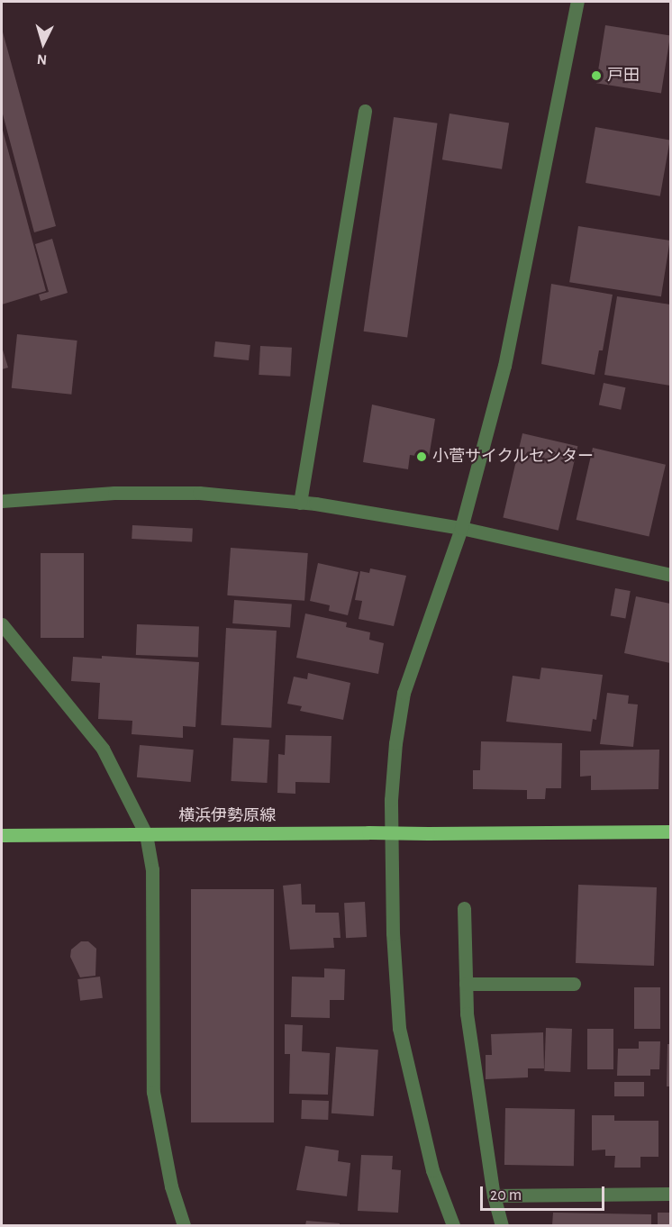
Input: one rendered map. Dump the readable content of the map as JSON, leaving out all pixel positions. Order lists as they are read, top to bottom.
{
  "streets": {
    "main road": ["横浜伊勢原線"]
  },
  "places": ["戸田", "小菅サイクルセンター"],
  "scale_bar": "20 m",
  "north": "bottom"
}
